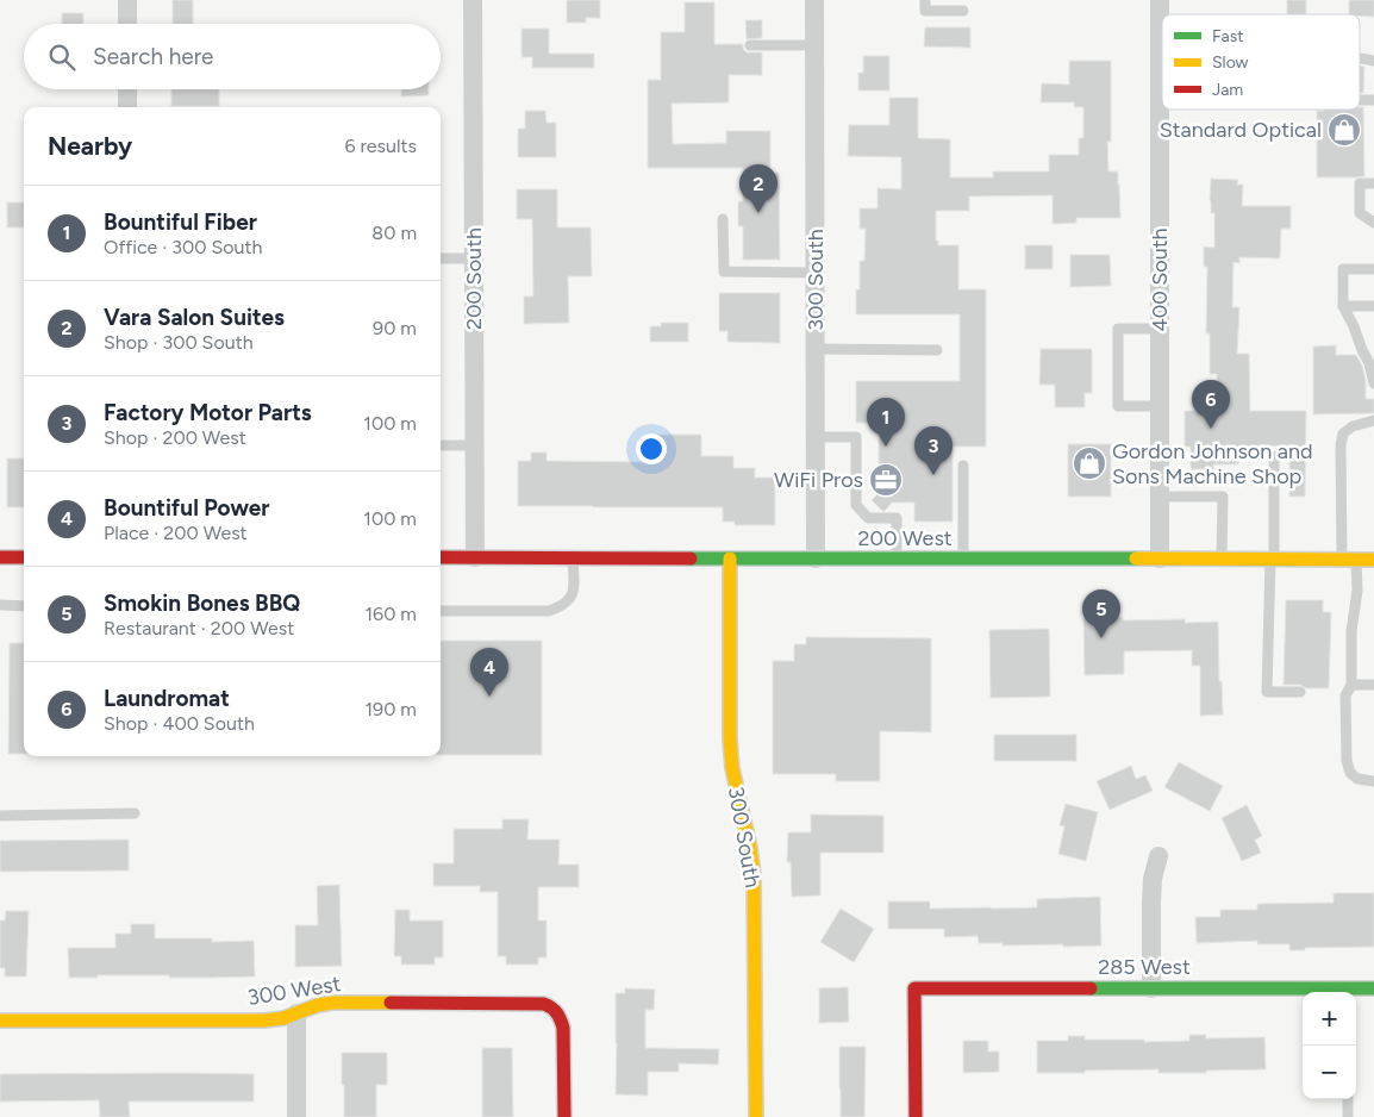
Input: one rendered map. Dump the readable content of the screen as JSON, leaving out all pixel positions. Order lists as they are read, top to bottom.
{
  "streets": {
    "street": [
      "200 South",
      "300 South",
      "400 South",
      "200 West",
      "285 West",
      "300 West"
    ]
  },
  "crossings": [
    ["200 South", "200 West"],
    ["300 South", "200 West"],
    ["400 South", "200 West"]
  ],
  "places": {
    "shop": ["Standard Optical", "Gordon Johnson and Sons Machine Shop"],
    "office": ["WiFi Pros"]
  },
  "legend": ["Fast", "Slow", "Jam"],
  "page": {
    "search": "Search here",
    "heading": ["Nearby", "6 results"],
    "pins": [
      "2",
      "6",
      "1",
      "3",
      "5",
      "4"
    ],
    "list": [
      {
        "mark": "1",
        "name": "Bountiful Fiber",
        "note": "Office · 300 South",
        "value": "80 m"
      },
      {
        "mark": "2",
        "name": "Vara Salon Suites",
        "note": "Shop · 300 South",
        "value": "90 m"
      },
      {
        "mark": "3",
        "name": "Factory Motor Parts",
        "note": "Shop · 200 West",
        "value": "100 m"
      },
      {
        "mark": "4",
        "name": "Bountiful Power",
        "note": "Place · 200 West",
        "value": "100 m"
      },
      {
        "mark": "5",
        "name": "Smokin Bones BBQ",
        "note": "Restaurant · 200 West",
        "value": "160 m"
      },
      {
        "mark": "6",
        "name": "Laundromat",
        "note": "Shop · 400 South",
        "value": "190 m"
      }
    ],
    "map_buttons": ["+", "−"]
  }
}
